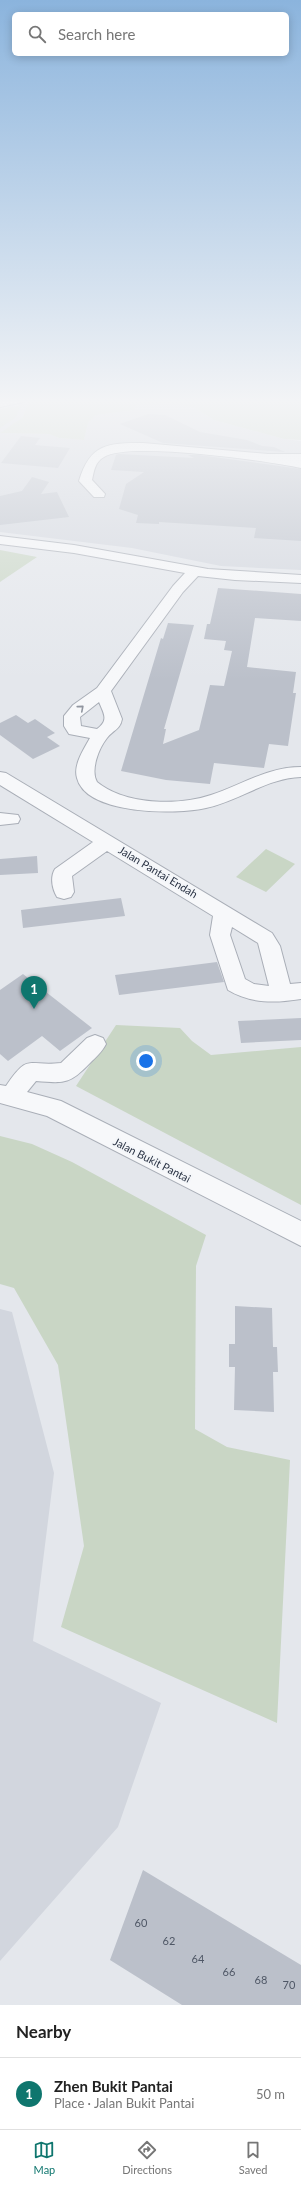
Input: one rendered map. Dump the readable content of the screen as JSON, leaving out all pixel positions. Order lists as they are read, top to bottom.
{
  "streets": {
    "street": ["Jalan Pantai Endah", "Jalan Bukit Pantai"]
  },
  "house_numbers": [
    "60",
    "62",
    "64",
    "66",
    "68",
    "70"
  ],
  "page": {
    "search": "Search here",
    "pins": "1",
    "heading": "Nearby",
    "list": [
      {
        "mark": "1",
        "name": "Zhen Bukit Pantai",
        "note": "Place · Jalan Bukit Pantai",
        "value": "50 m"
      }
    ],
    "nav": ["Map", "Directions", "Saved"]
  }
}
